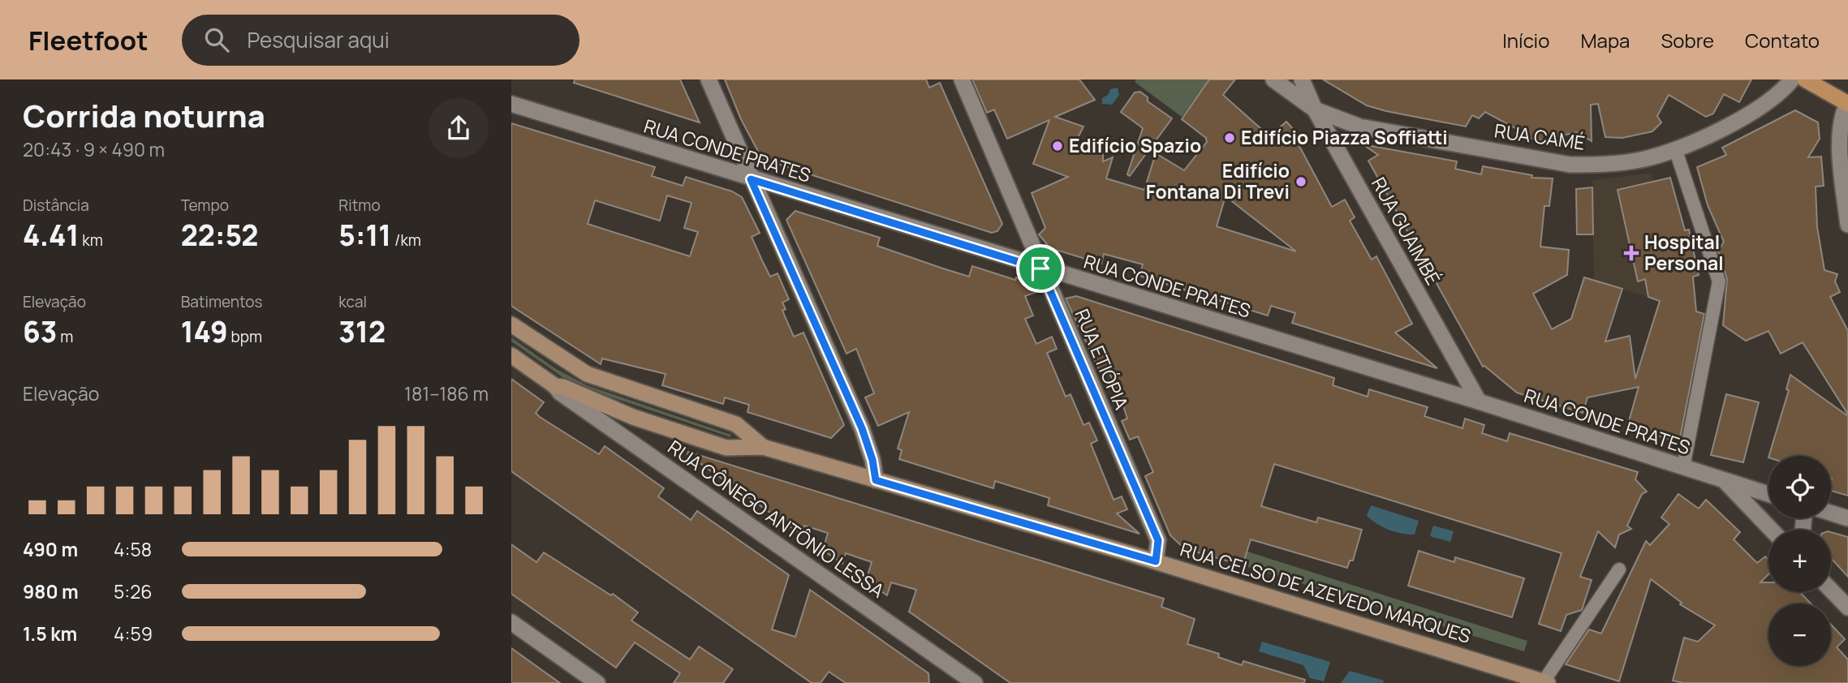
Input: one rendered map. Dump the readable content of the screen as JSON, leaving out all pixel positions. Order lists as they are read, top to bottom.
{
  "streets": {
    "main road": ["RUA CELSO DE AZEVEDO MARQUES"],
    "street": [
      "RUA CAMÉ",
      "RUA CONDE PRATES",
      "RUA GUAIMBÉ",
      "RUA ETIÓPIA",
      "RUA CÔNEGO ANTÔNIO LESSA"
    ]
  },
  "crossings": [
    ["RUA CAMÉ", "RUA GUAIMBÉ"],
    ["RUA CONDE PRATES", "RUA GUAIMBÉ"],
    ["RUA CONDE PRATES", "RUA ETIÓPIA"],
    ["RUA ETIÓPIA", "RUA CELSO DE AZEVEDO MARQUES"],
    ["RUA CÔNEGO ANTÔNIO LESSA", "RUA CELSO DE AZEVEDO MARQUES"]
  ],
  "places": {
    "other": ["Edifício Piazza Soffiatti", "Edifício Spazio", "Edifício Fontana Di Trevi"],
    "health": ["Hospital Personal"]
  },
  "page": {
    "header": "Fleetfoot",
    "search": "Pesquisar aqui",
    "nav": [
      "Início",
      "Mapa",
      "Sobre",
      "Contato"
    ],
    "heading": ["Corrida noturna", "20:43 · 9 × 490 m"],
    "stats": [
      ["Distância", "4.41 km"],
      ["Tempo", "22:52"],
      ["Ritmo", "5:11 /km"],
      ["Elevação", "63 m"],
      ["Batimentos", "149 bpm"],
      ["kcal", "312"]
    ],
    "chart": ["Elevação", "181–186 m"],
    "map_buttons": ["+", "−"],
    "list": [
      {
        "name": "490 m",
        "note": "4:58"
      },
      {
        "name": "980 m",
        "note": "5:26"
      },
      {
        "name": "1.5 km",
        "note": "4:59"
      }
    ]
  }
}
